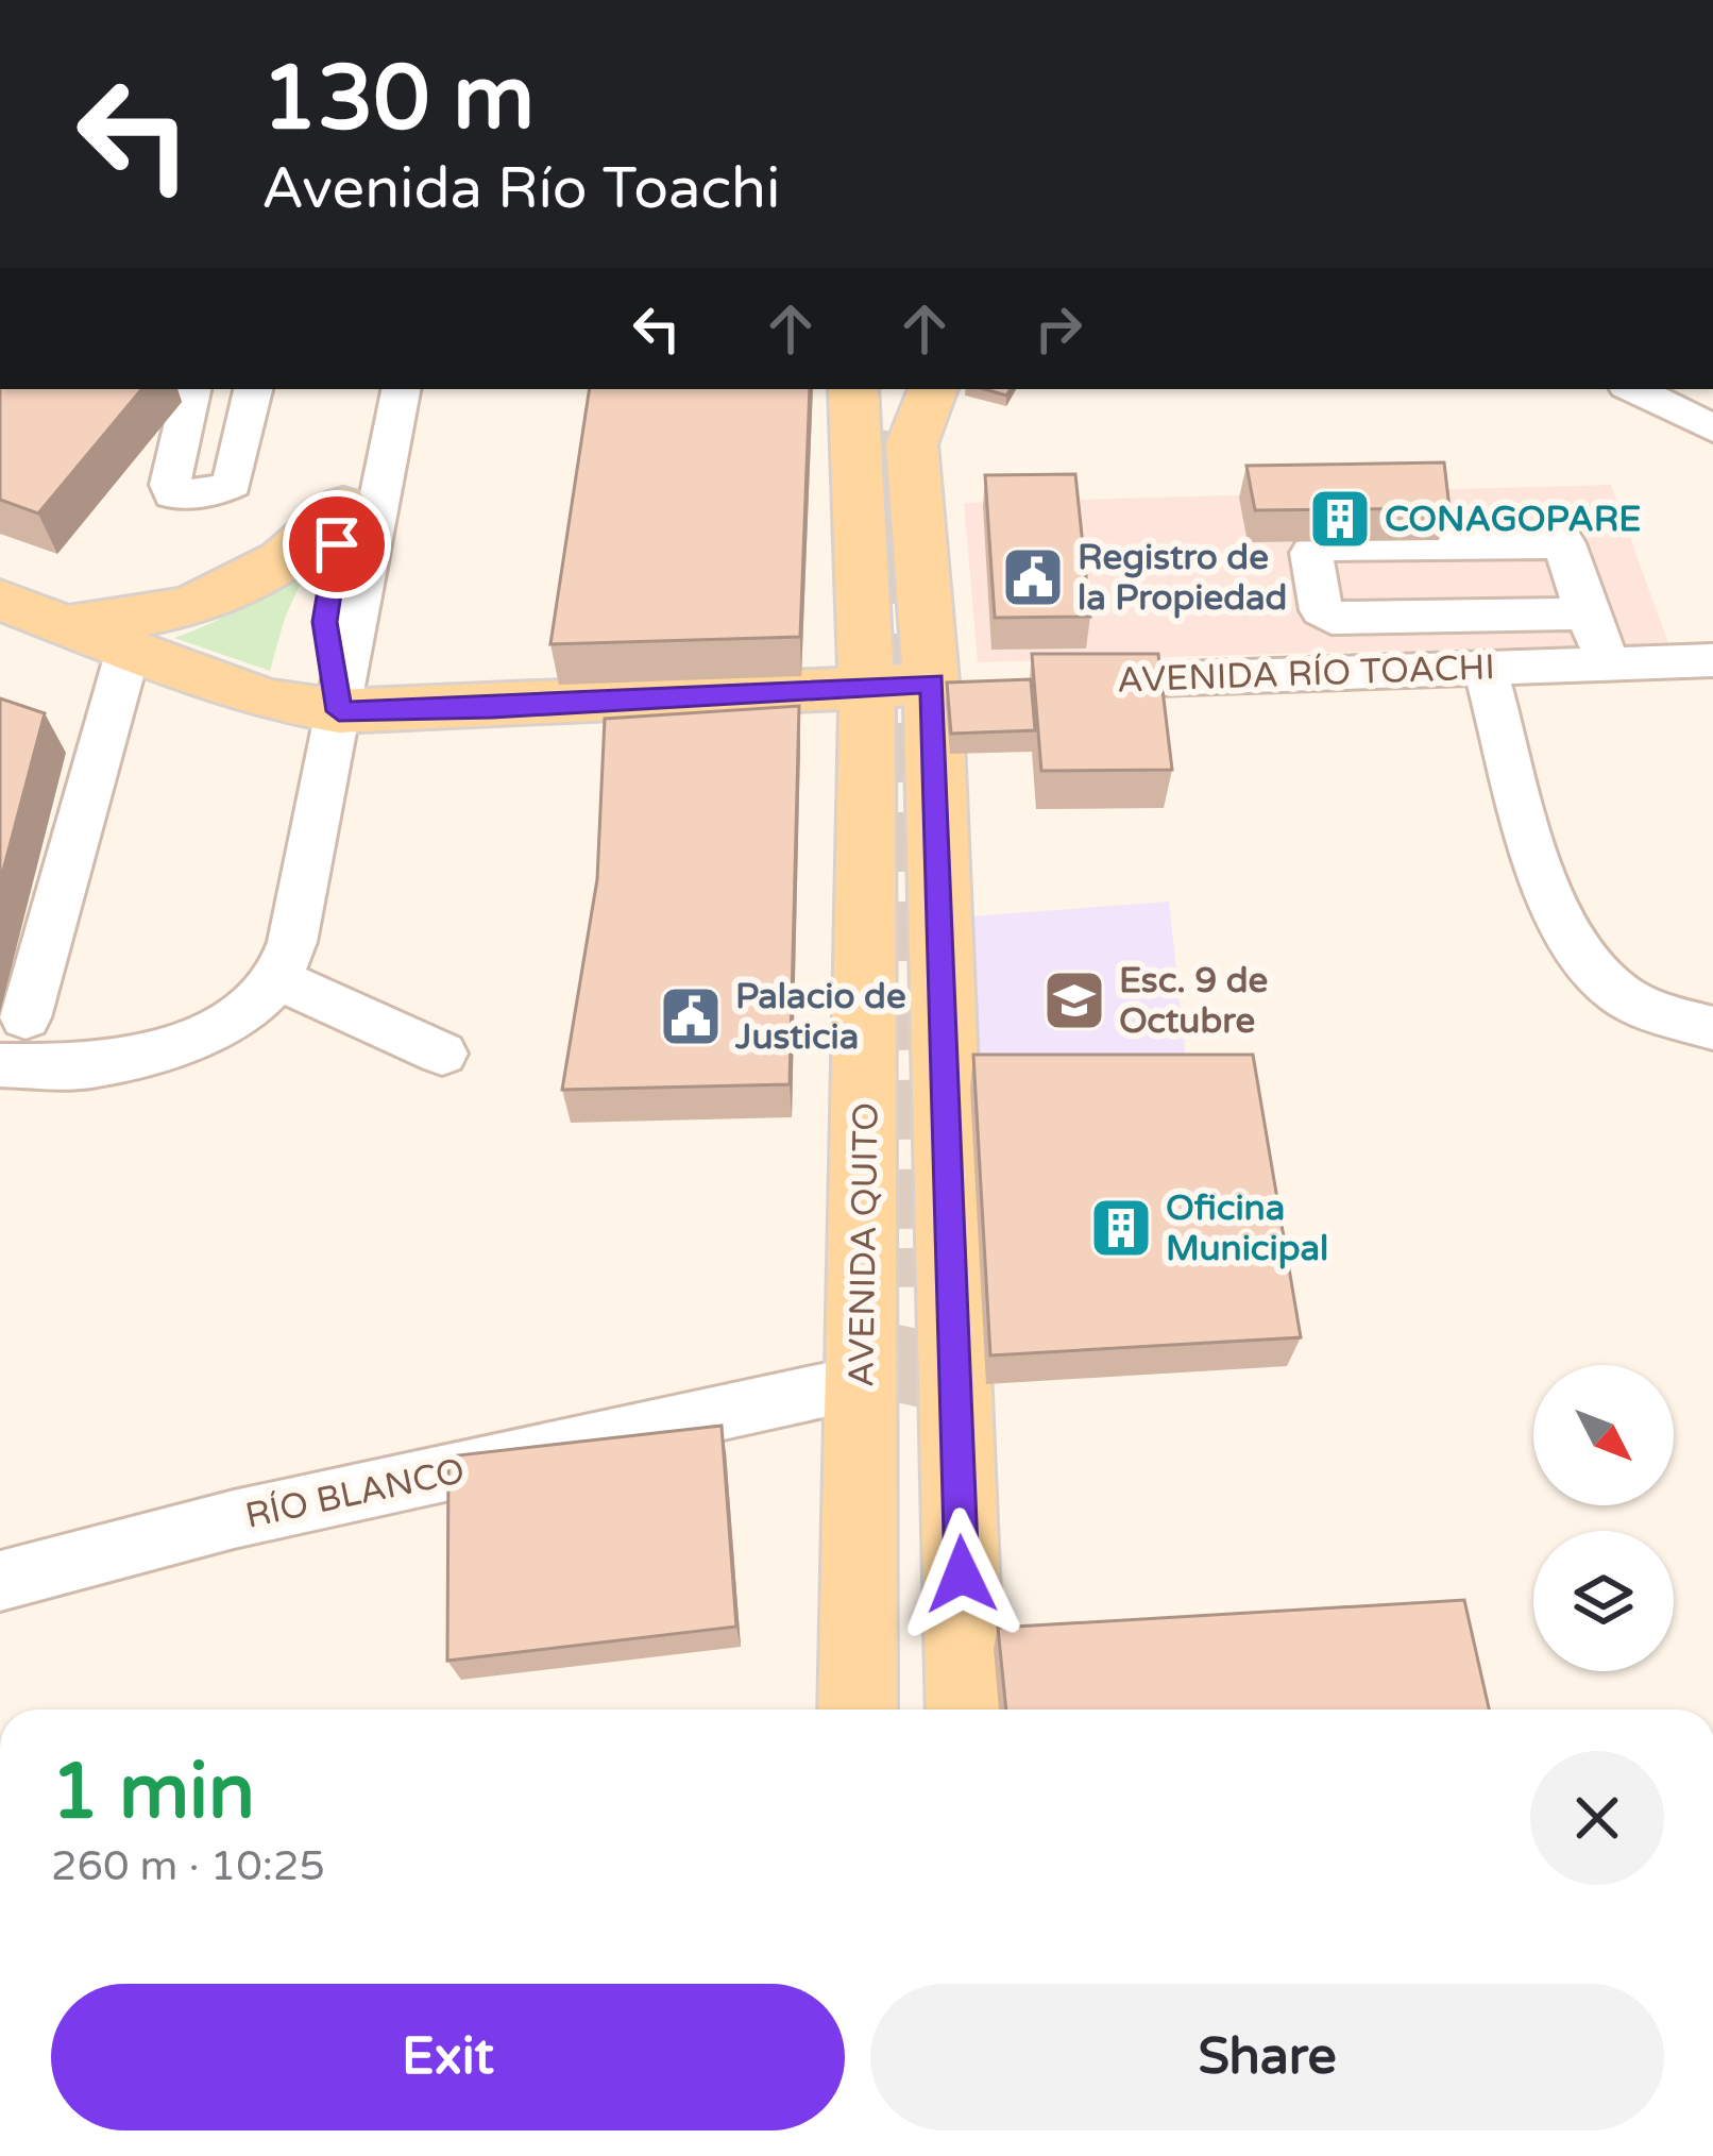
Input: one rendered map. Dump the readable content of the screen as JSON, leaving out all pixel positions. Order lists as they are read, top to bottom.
{
  "streets": {
    "main road": ["AVENIDA QUITO"],
    "street": ["AVENIDA RÍO TOACHI", "RÍO BLANCO"]
  },
  "crossings": [
    ["AVENIDA QUITO", "RÍO BLANCO"]
  ],
  "places": {
    "building": ["CONAGOPARE", "Oficina Municipal"],
    "public building": ["Registro de la Propiedad", "Palacio de Justicia"],
    "school or university": ["Esc. 9 de Octubre"]
  },
  "north": "bottom right",
  "page": {
    "turn": ["130 m", "Avenida Río Toachi"],
    "heading": ["1 min", "260 m · 10:25"],
    "buttons": ["Exit", "Share"]
  }
}
